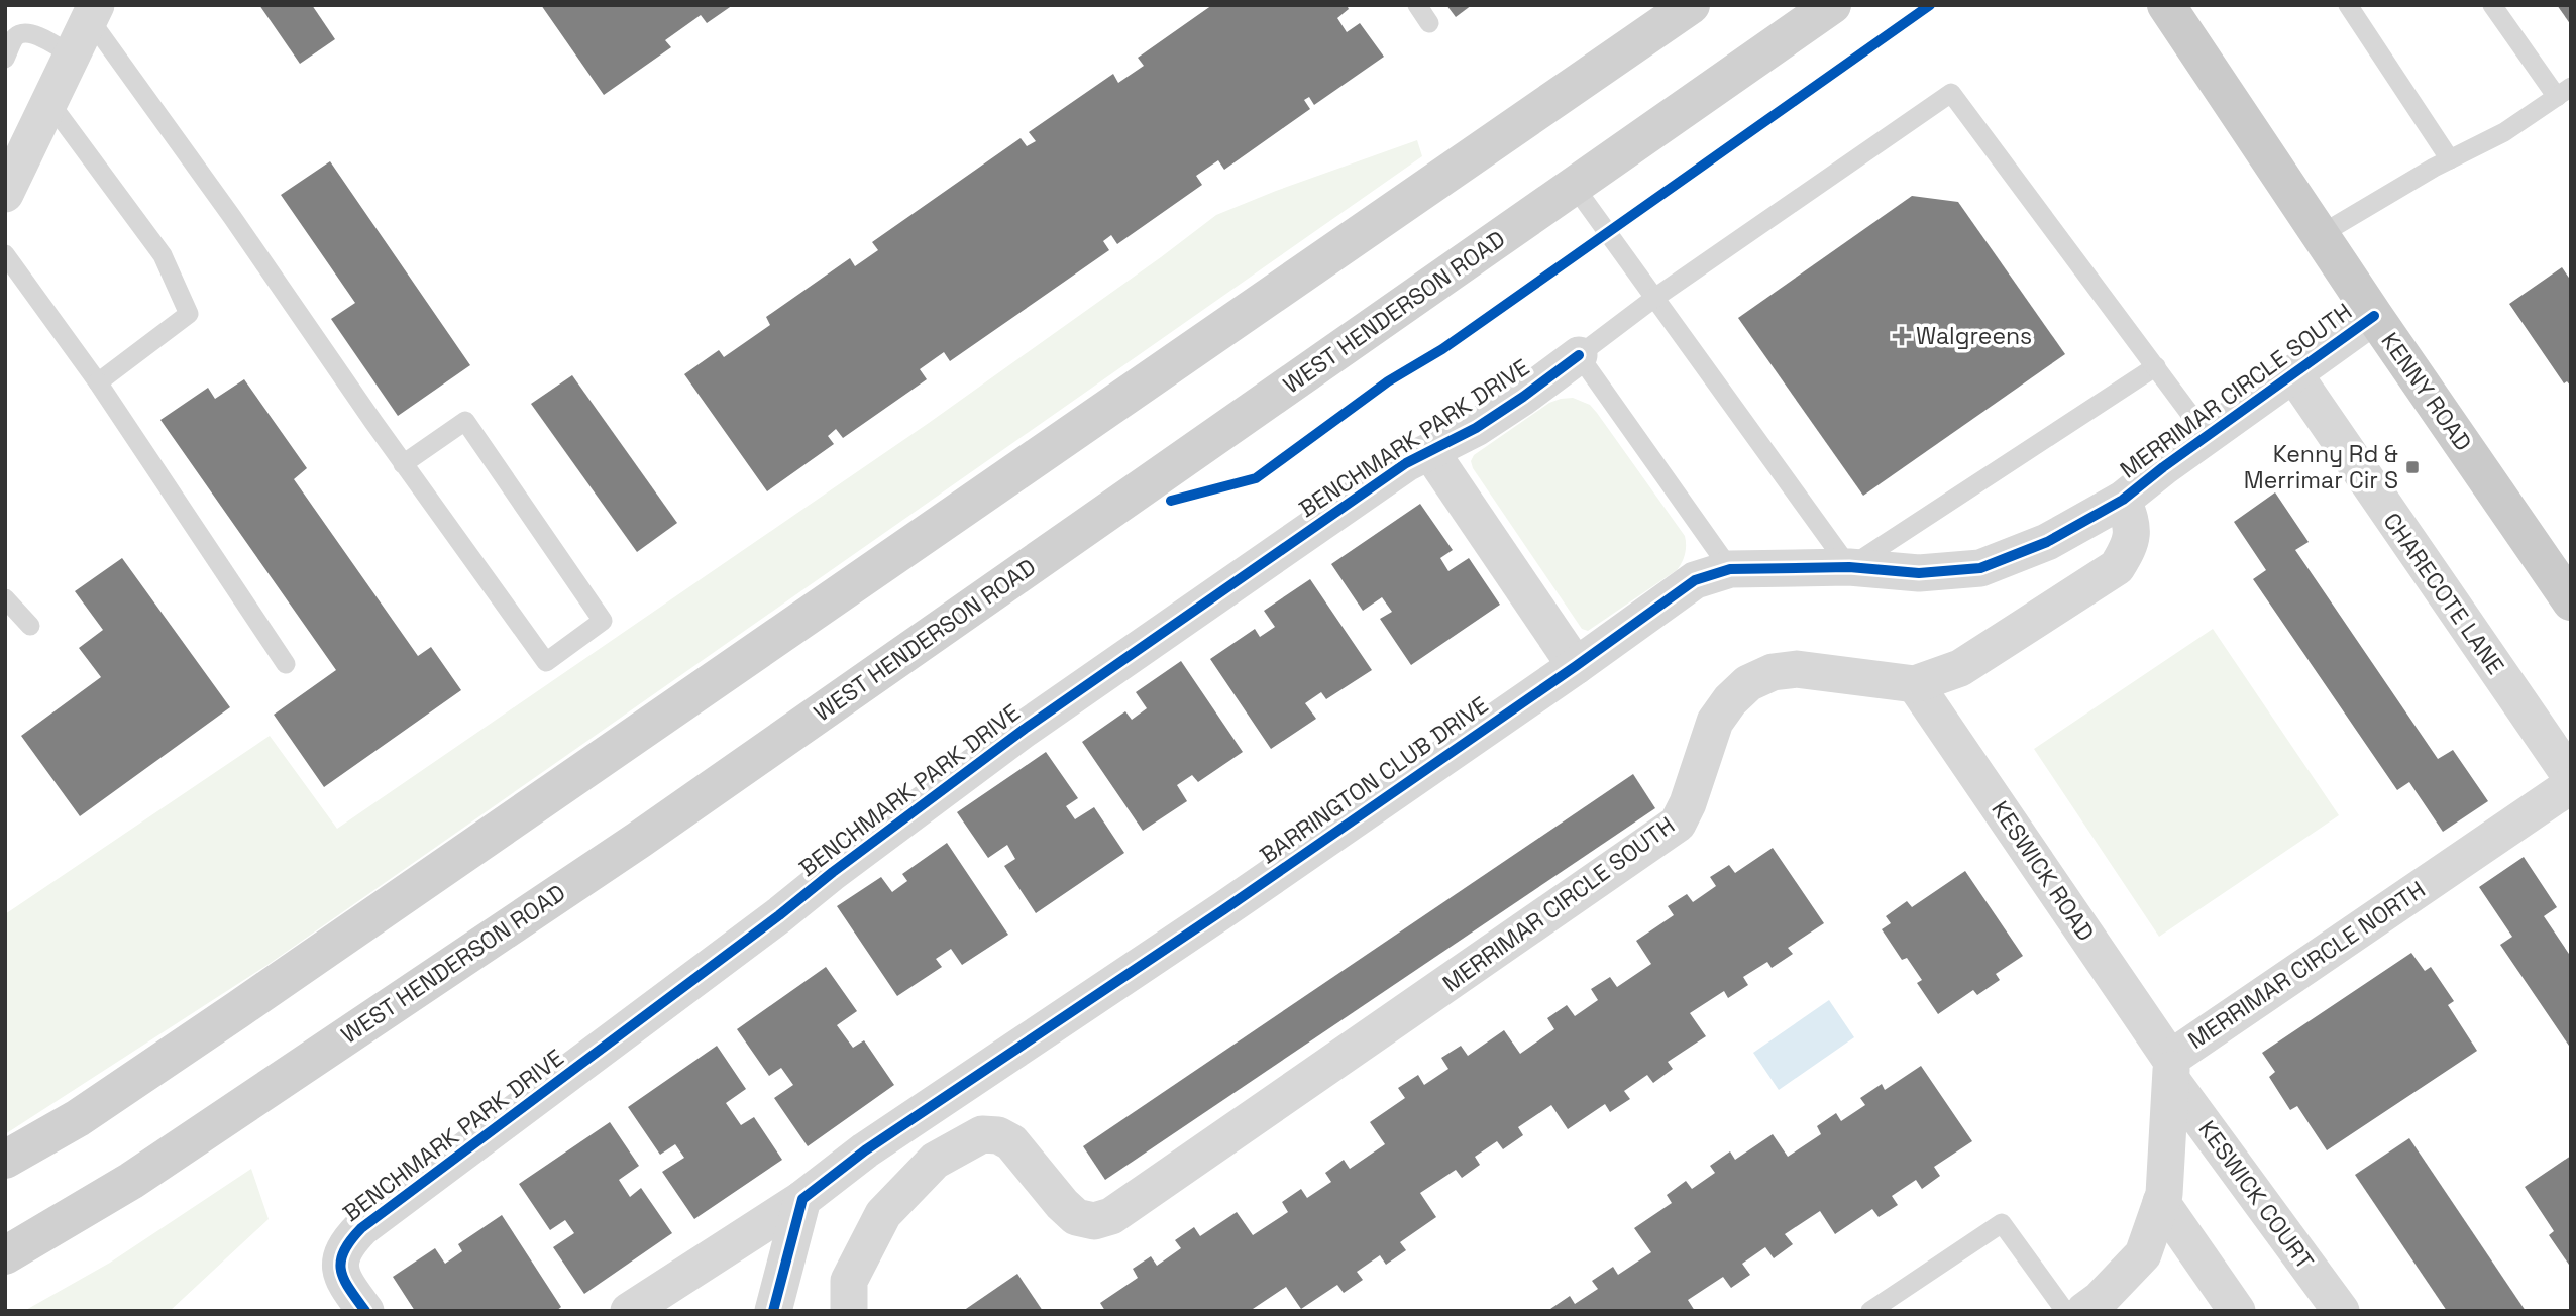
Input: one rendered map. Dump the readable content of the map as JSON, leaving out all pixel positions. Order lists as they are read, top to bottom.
{
  "streets": {
    "main road": ["WEST HENDERSON ROAD", "KENNY ROAD"],
    "street": [
      "MERRIMAR CIRCLE SOUTH",
      "BENCHMARK PARK DRIVE",
      "CHARECOTE LANE",
      "BARRINGTON CLUB DRIVE",
      "KESWICK ROAD",
      "MERRIMAR CIRCLE NORTH",
      "KESWICK COURT"
    ]
  },
  "crossings": [
    ["MERRIMAR CIRCLE SOUTH", "KENNY ROAD"],
    ["MERRIMAR CIRCLE SOUTH", "CHARECOTE LANE"],
    ["MERRIMAR CIRCLE SOUTH", "BARRINGTON CLUB DRIVE"],
    ["MERRIMAR CIRCLE SOUTH", "KESWICK ROAD"],
    ["KESWICK ROAD", "MERRIMAR CIRCLE NORTH"],
    ["KESWICK ROAD", "KESWICK COURT"],
    ["MERRIMAR CIRCLE NORTH", "KESWICK COURT"]
  ],
  "places": {
    "health": ["Walgreens"],
    "transit": ["Kenny Rd & Merrimar Cir S"]
  }
}
